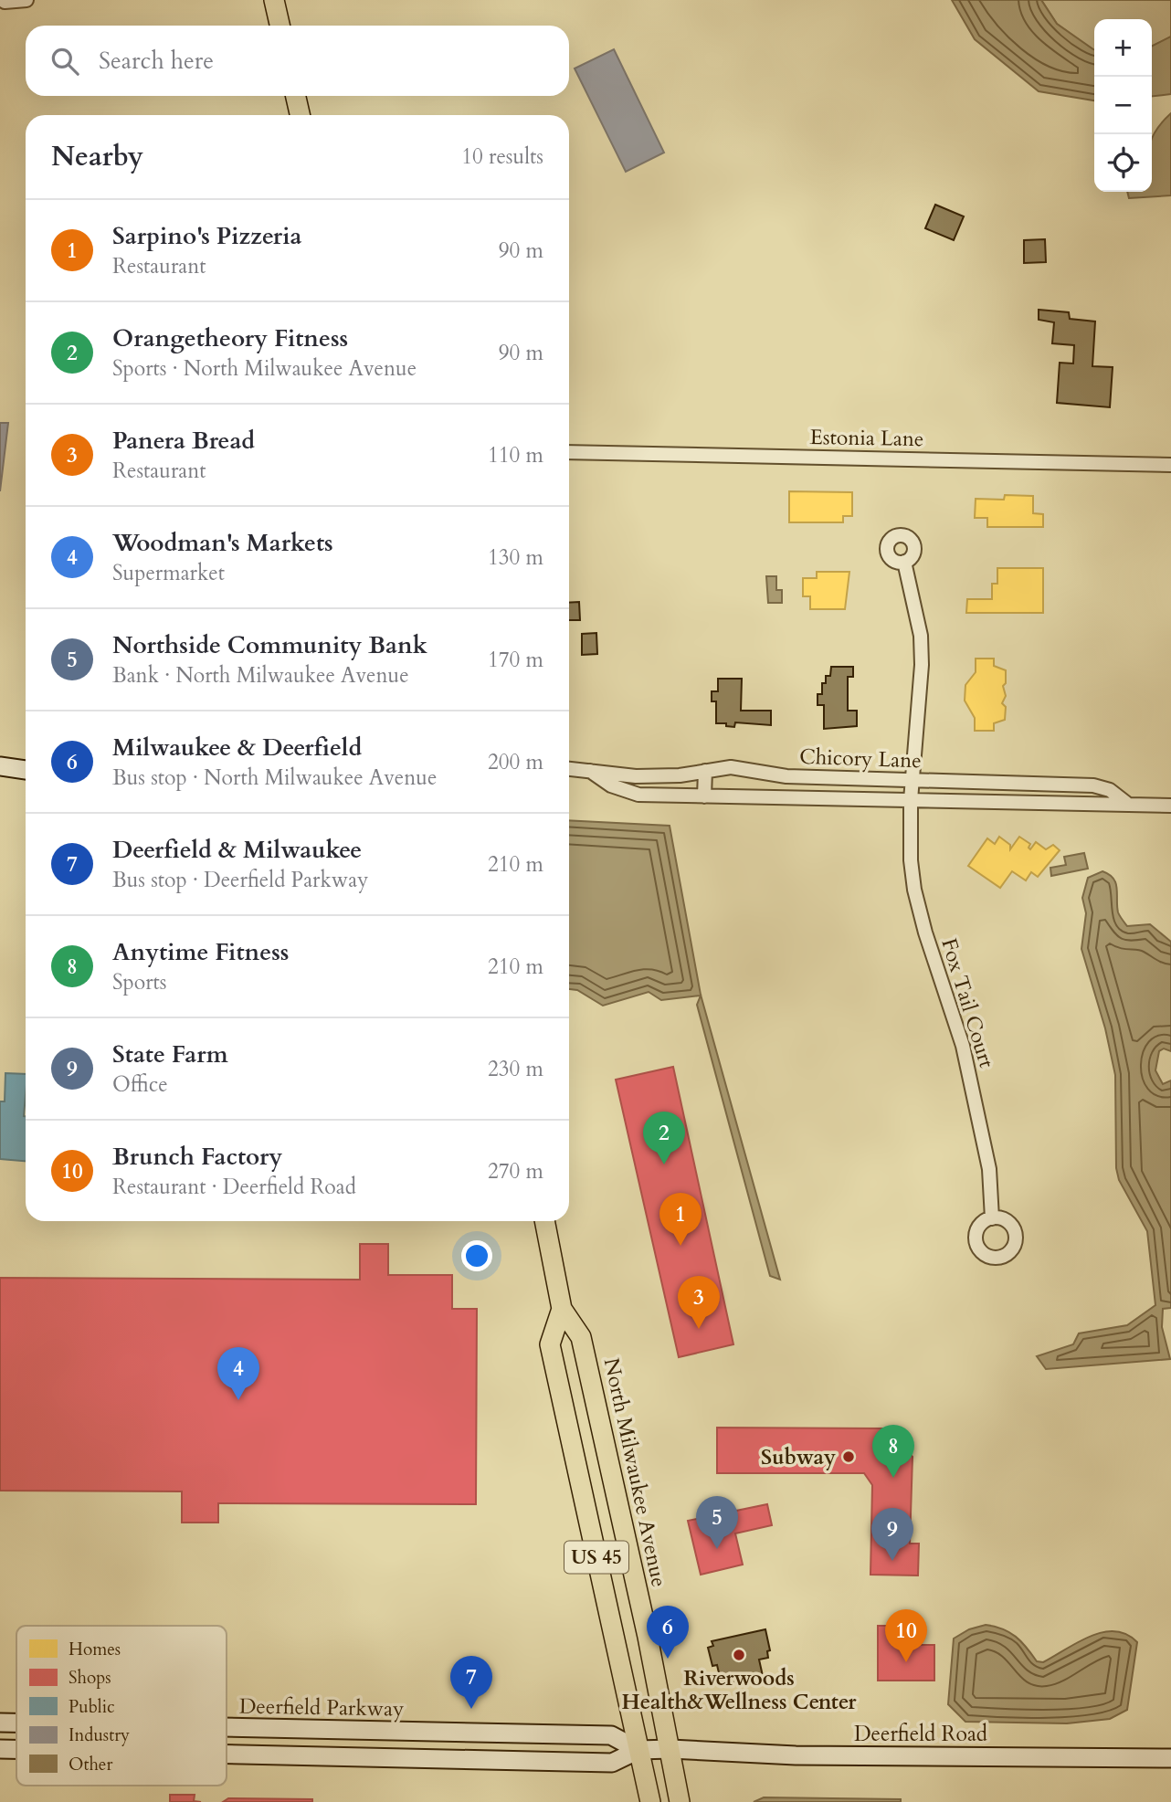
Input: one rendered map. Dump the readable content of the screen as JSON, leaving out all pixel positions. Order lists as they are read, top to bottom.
{
  "streets": {
    "main road": [
      "North Milwaukee Avenue",
      "US 45",
      "Deerfield Parkway",
      "Deerfield Road"
    ],
    "street": ["Estonia Lane", "Chicory Lane", "Fox Tail Court"]
  },
  "crossings": [
    ["Chicory Lane", "Fox Tail Court"],
    ["North Milwaukee Avenue", "Deerfield Parkway"],
    ["North Milwaukee Avenue", "Deerfield Road"],
    ["Deerfield Parkway", "Deerfield Road"]
  ],
  "places": ["Subway", "Riverwoods Health&Wellness Center"],
  "legend": [
    "Homes",
    "Shops",
    "Public",
    "Industry",
    "Other"
  ],
  "page": {
    "map_buttons": ["+", "−"],
    "search": "Search here",
    "heading": ["Nearby", "10 results"],
    "list": [
      {
        "mark": "1",
        "name": "Sarpino's Pizzeria",
        "note": "Restaurant",
        "value": "90 m"
      },
      {
        "mark": "2",
        "name": "Orangetheory Fitness",
        "note": "Sports · North Milwaukee Avenue",
        "value": "90 m"
      },
      {
        "mark": "3",
        "name": "Panera Bread",
        "note": "Restaurant",
        "value": "110 m"
      },
      {
        "mark": "4",
        "name": "Woodman's Markets",
        "note": "Supermarket",
        "value": "130 m"
      },
      {
        "mark": "5",
        "name": "Northside Community Bank",
        "note": "Bank · North Milwaukee Avenue",
        "value": "170 m"
      },
      {
        "mark": "6",
        "name": "Milwaukee & Deerfield",
        "note": "Bus stop · North Milwaukee Avenue",
        "value": "200 m"
      },
      {
        "mark": "7",
        "name": "Deerfield & Milwaukee",
        "note": "Bus stop · Deerfield Parkway",
        "value": "210 m"
      },
      {
        "mark": "8",
        "name": "Anytime Fitness",
        "note": "Sports",
        "value": "210 m"
      },
      {
        "mark": "9",
        "name": "State Farm",
        "note": "Office",
        "value": "230 m"
      },
      {
        "mark": "10",
        "name": "Brunch Factory",
        "note": "Restaurant · Deerfield Road",
        "value": "270 m"
      }
    ],
    "pins": [
      "2",
      "1",
      "3",
      "4",
      "8",
      "5",
      "9",
      "6",
      "10",
      "7"
    ]
  }
}
